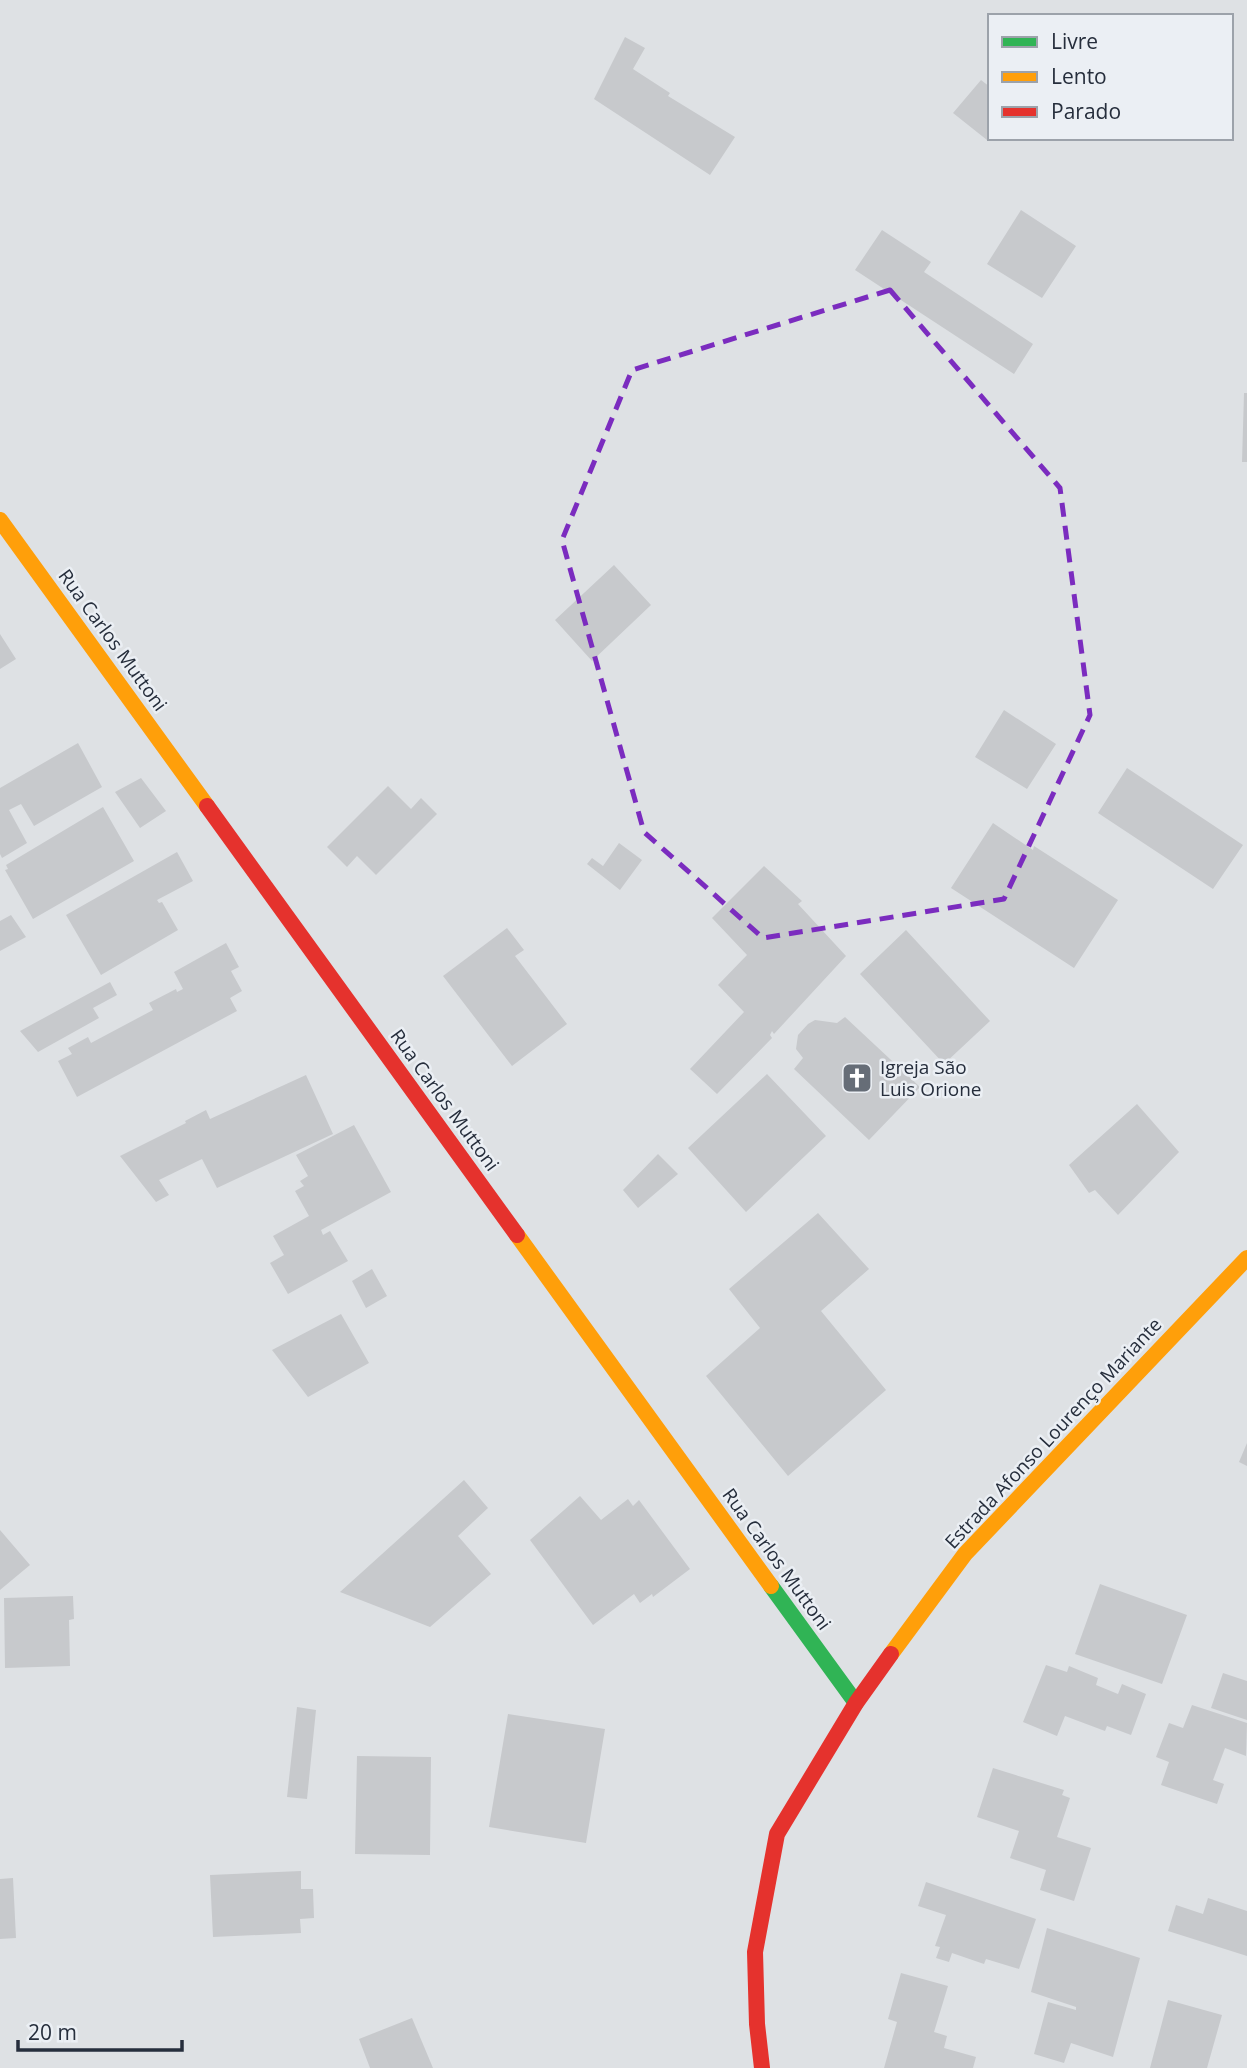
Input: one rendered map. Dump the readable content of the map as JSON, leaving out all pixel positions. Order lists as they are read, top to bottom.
{
  "streets": {
    "street": ["Rua Carlos Muttoni", "Estrada Afonso Lourenço Mariante"]
  },
  "crossings": [
    ["Rua Carlos Muttoni", "Estrada Afonso Lourenço Mariante"]
  ],
  "places": {
    "church": ["Igreja São Luis Orione"]
  },
  "legend": ["Livre", "Lento", "Parado"],
  "scale_bar": "20 m"
}
